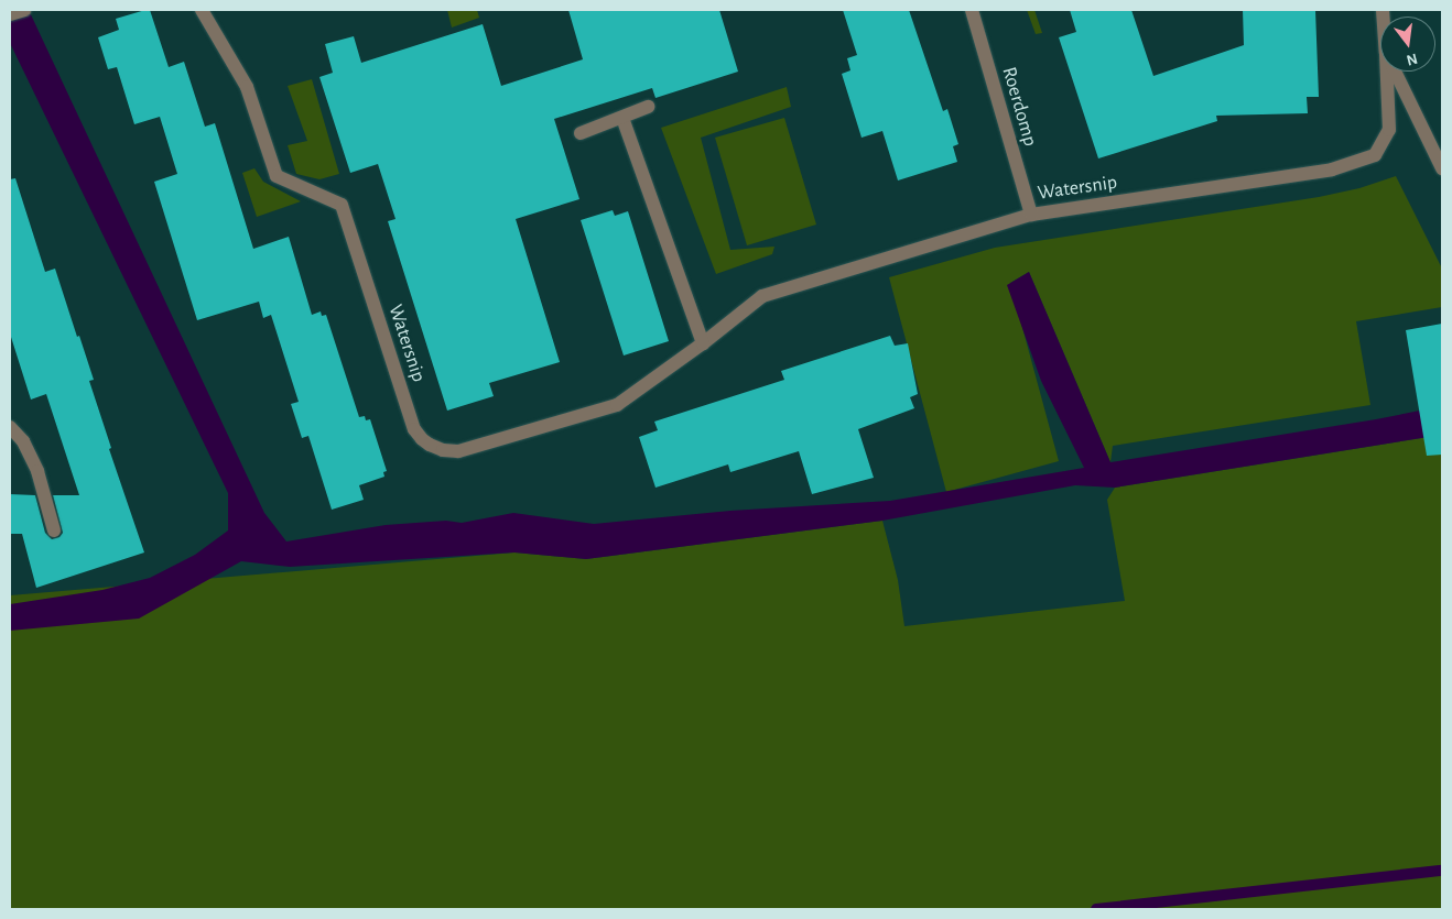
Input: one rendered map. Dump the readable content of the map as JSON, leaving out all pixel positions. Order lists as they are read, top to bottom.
{
  "streets": {
    "street": ["Roerdomp", "Watersnip"]
  },
  "crossings": [
    ["Roerdomp", "Watersnip"]
  ],
  "north": "bottom"
}
